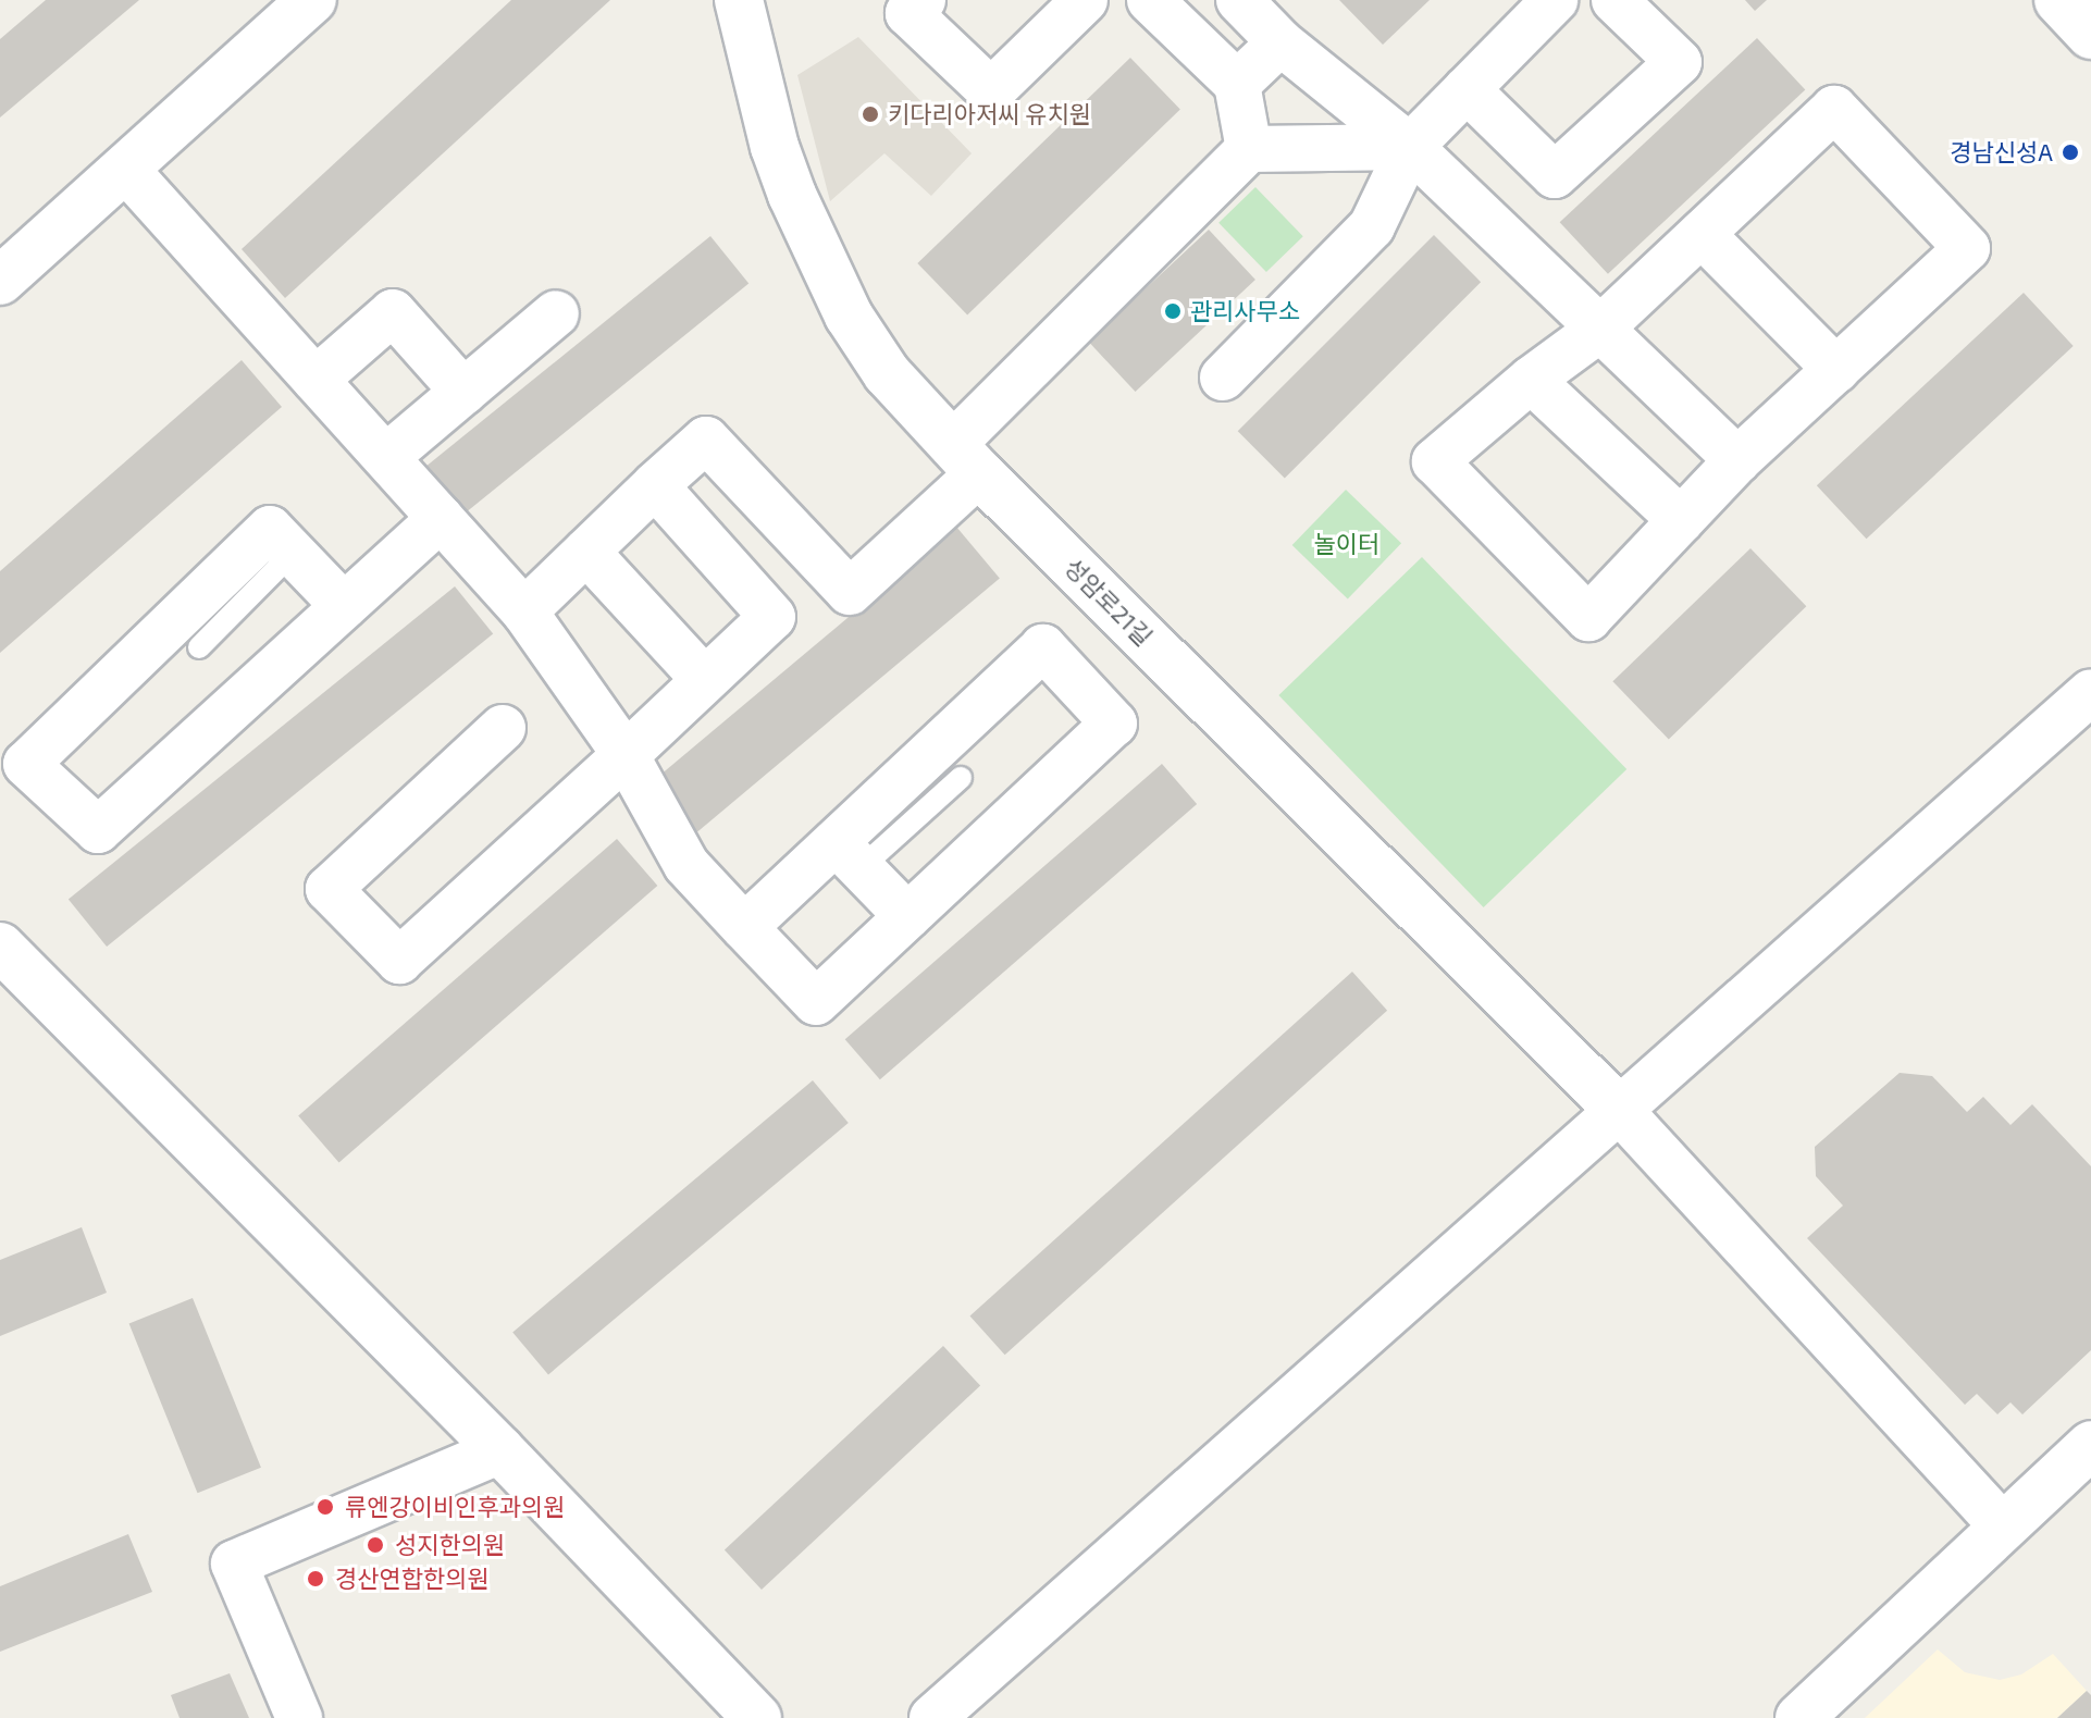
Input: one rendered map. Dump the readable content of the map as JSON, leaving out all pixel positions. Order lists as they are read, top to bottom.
{
  "streets": {
    "street": ["성암로21길"]
  },
  "parks": ["놀이터"],
  "places": [
    "키다리아저씨 유치원",
    "경남신성A",
    "관리사무소",
    "류엔강이비인후과의원",
    "성지한의원",
    "경산연합한의원"
  ]
}
